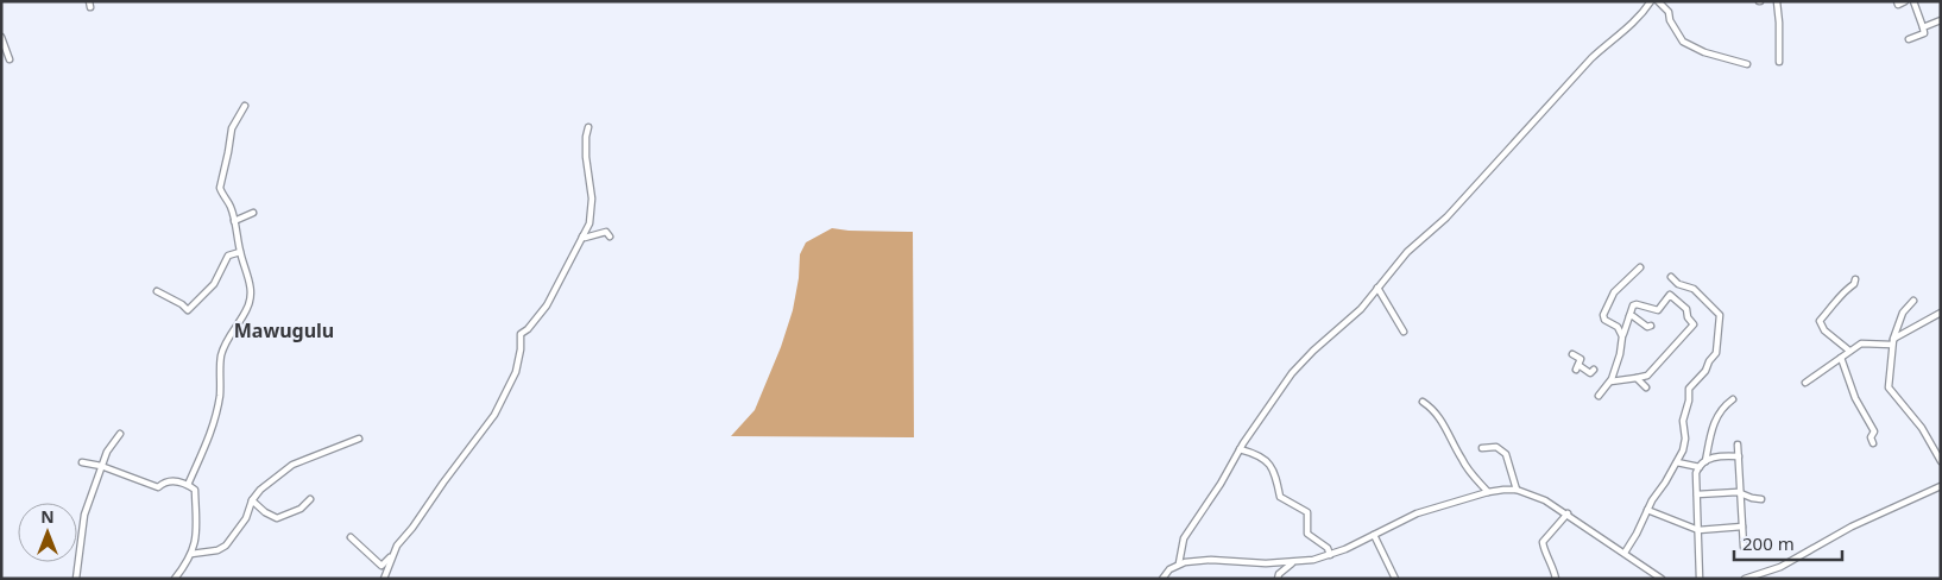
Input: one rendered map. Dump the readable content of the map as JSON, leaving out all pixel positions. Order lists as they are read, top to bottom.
{
  "districts": ["Mawugulu"],
  "scale_bar": "200 m",
  "north": "top"
}
